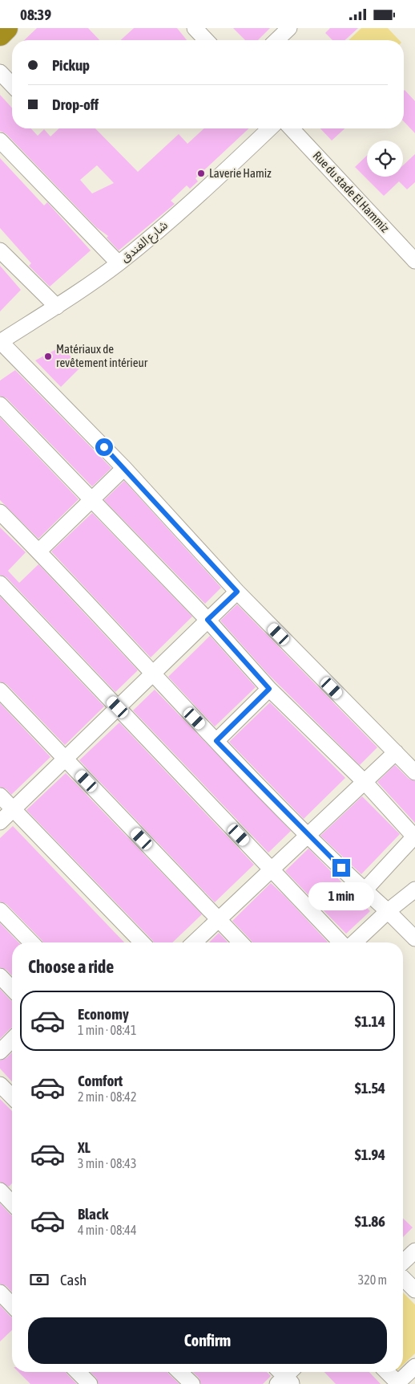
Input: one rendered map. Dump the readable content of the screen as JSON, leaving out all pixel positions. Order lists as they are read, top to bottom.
{
  "streets": {
    "street": ["Rue du stade El Hammiz", "شارع الفندق"]
  },
  "places": ["Laverie Hamiz", "Matériaux de revêtement intérieur"],
  "page": {
    "status": "08:39",
    "banner": ["Pickup", "Drop-off"],
    "bubble": "1 min",
    "heading": "Choose a ride",
    "list": [
      {
        "name": "Economy",
        "note": "1 min · 08:41",
        "value": "$1.14"
      },
      {
        "name": "Comfort",
        "note": "2 min · 08:42",
        "value": "$1.54"
      },
      {
        "name": "XL",
        "note": "3 min · 08:43",
        "value": "$1.94"
      },
      {
        "name": "Black",
        "note": "4 min · 08:44",
        "value": "$1.86"
      }
    ],
    "pay": ["Cash", "320 m"],
    "buttons": "Confirm"
  }
}
